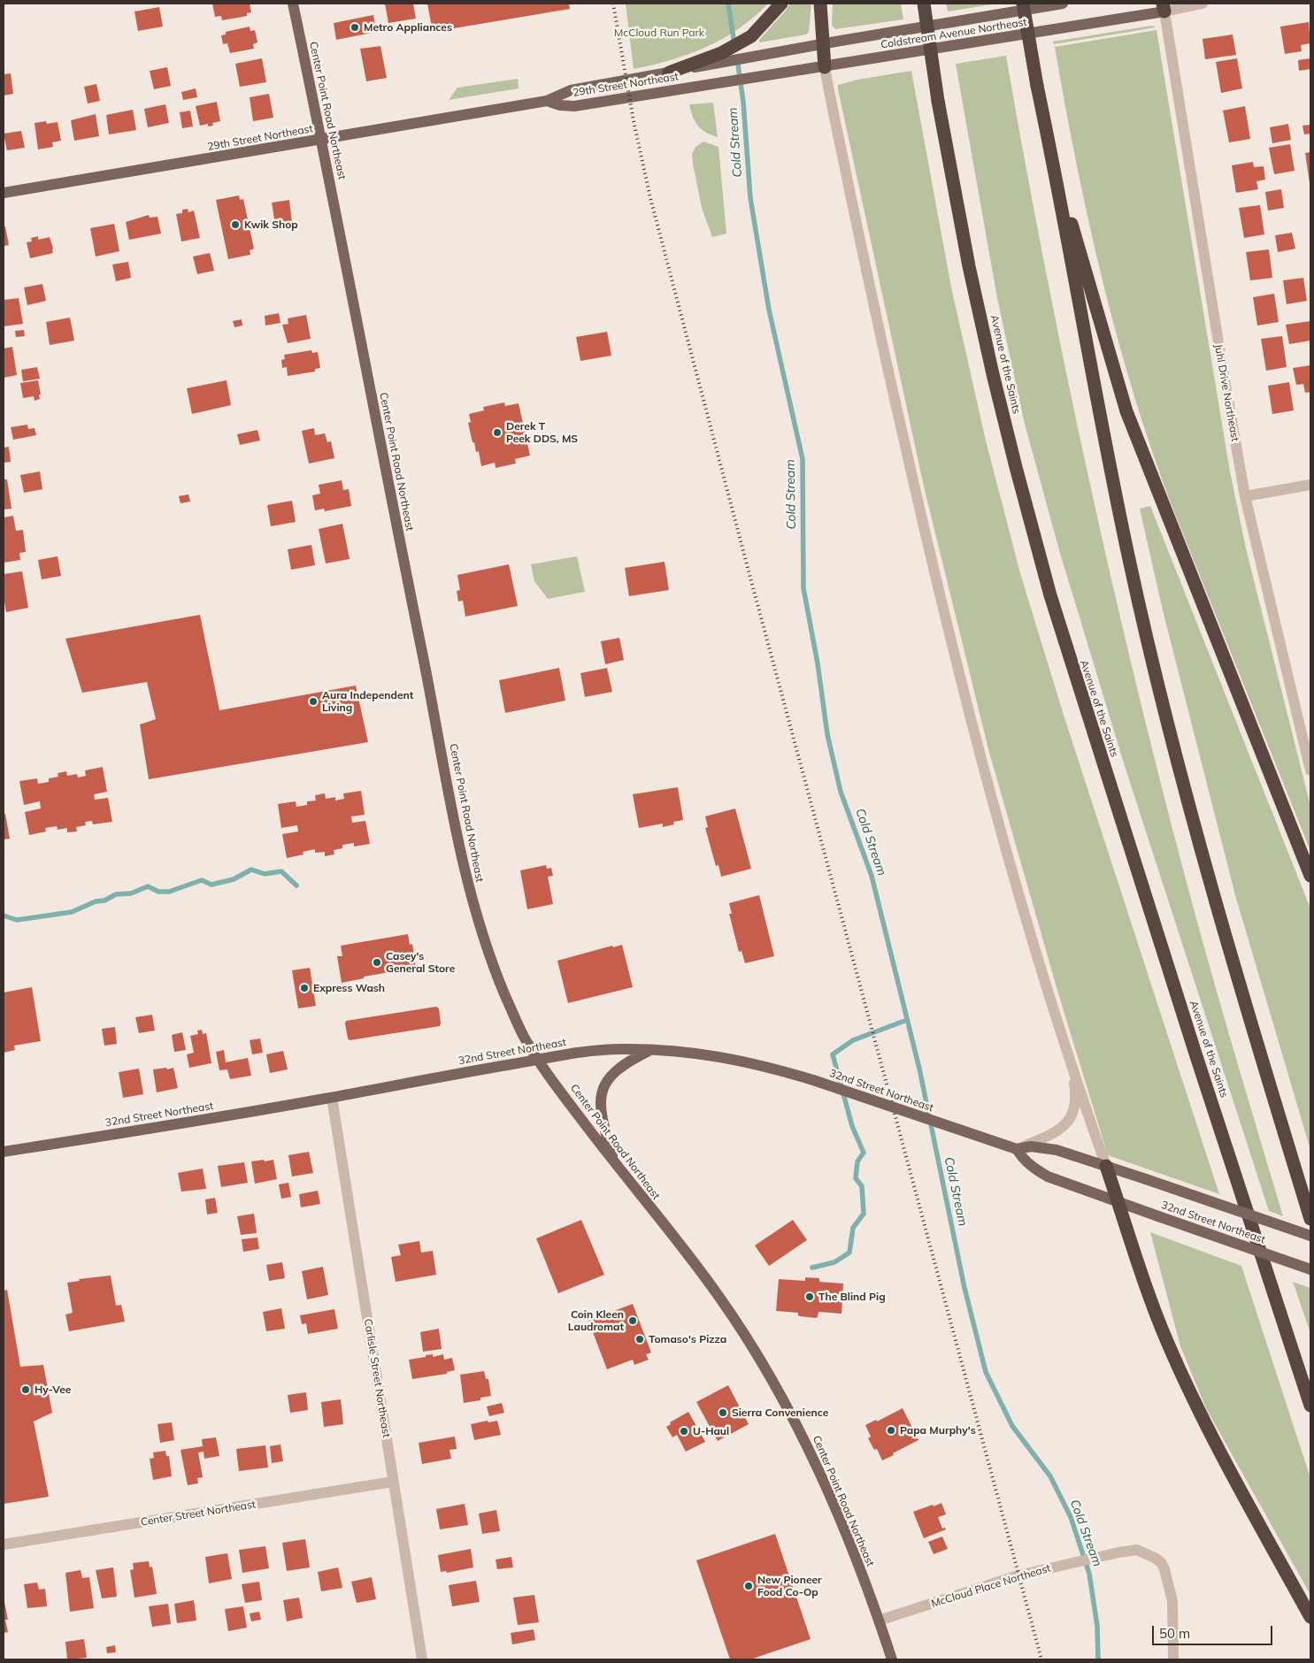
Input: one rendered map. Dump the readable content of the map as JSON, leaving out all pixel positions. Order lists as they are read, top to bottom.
{
  "streets": {
    "highway": ["Avenue of the Saints"],
    "main road": [
      "Coldstream Avenue Northeast",
      "29th Street Northeast",
      "Center Point Road Northeast",
      "32nd Street Northeast"
    ],
    "street": [
      "Juhl Drive Northeast",
      "Carlisle Street Northeast",
      "Center Street Northeast",
      "McCloud Place Northeast"
    ]
  },
  "crossings": [
    ["Coldstream Avenue Northeast", "29th Street Northeast"],
    ["Coldstream Avenue Northeast", "Juhl Drive Northeast"],
    ["29th Street Northeast", "Center Point Road Northeast"],
    ["Center Point Road Northeast", "32nd Street Northeast"],
    ["Center Point Road Northeast", "McCloud Place Northeast"],
    ["32nd Street Northeast", "Carlisle Street Northeast"],
    ["Carlisle Street Northeast", "Center Street Northeast"]
  ],
  "water": ["Cold Stream"],
  "parks": ["McCloud Run Park"],
  "places": [
    "Metro Appliances",
    "Kwik Shop",
    "Derek T Peek DDS, MS",
    "Aura Independent Living",
    "Casey's General Store",
    "Express Wash",
    "The Blind Pig",
    "Coin Kleen Laudromat",
    "Tomaso's Pizza",
    "Hy-Vee",
    "Sierra Convenience",
    "Papa Murphy's",
    "U-Haul",
    "New Pioneer Food Co-Op"
  ],
  "scale_bar": "50 m"
}
